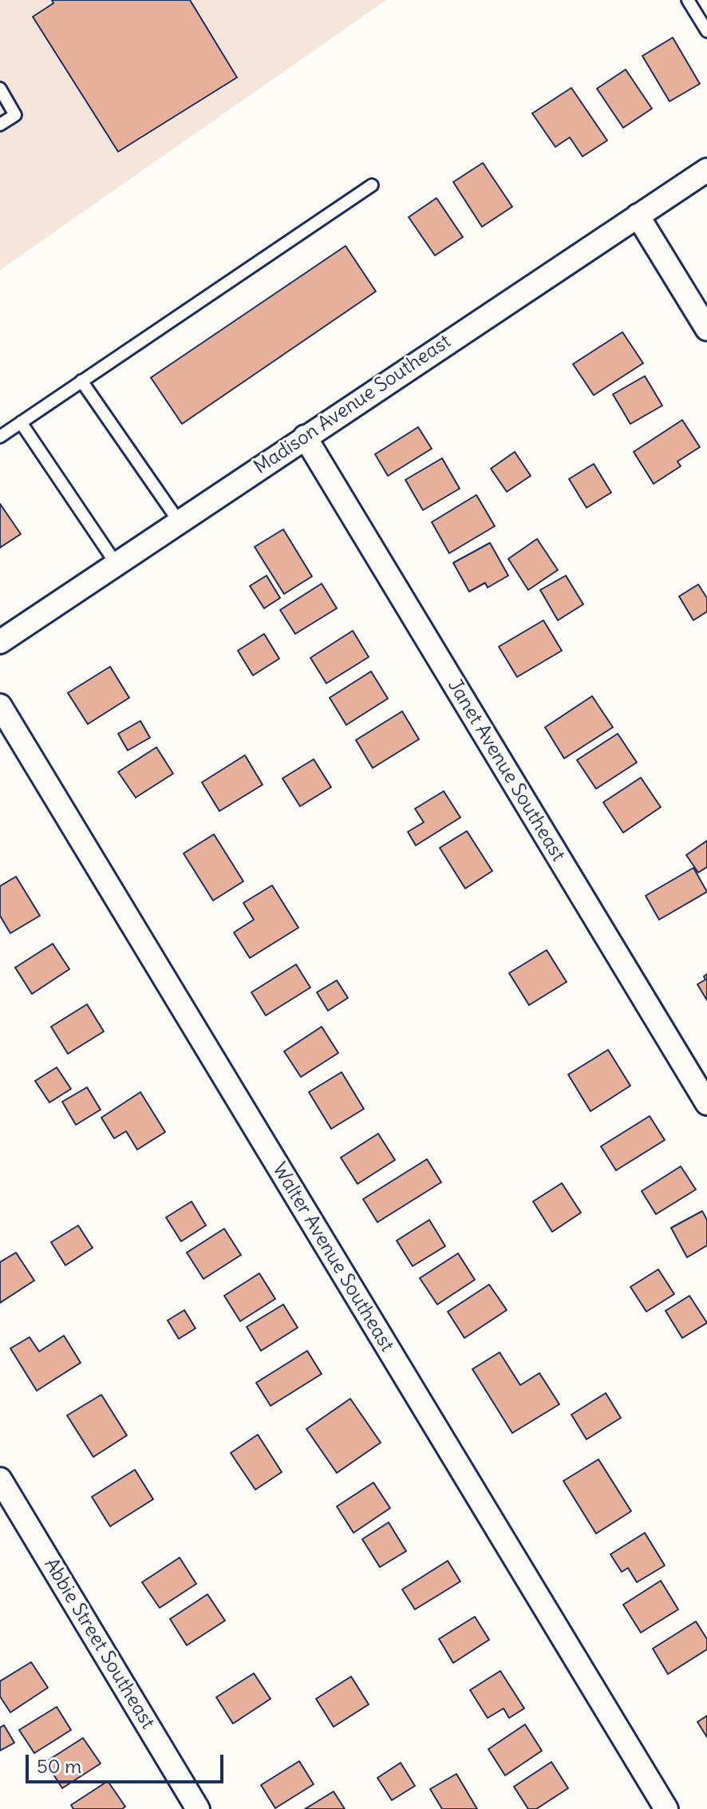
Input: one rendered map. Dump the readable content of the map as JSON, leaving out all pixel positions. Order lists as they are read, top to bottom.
{
  "streets": {
    "street": [
      "Madison Avenue Southeast",
      "Janet Avenue Southeast",
      "Walter Avenue Southeast",
      "Abbie Street Southeast"
    ]
  },
  "crossings": [
    ["Madison Avenue Southeast", "Janet Avenue Southeast"]
  ],
  "scale_bar": "50 m"
}
